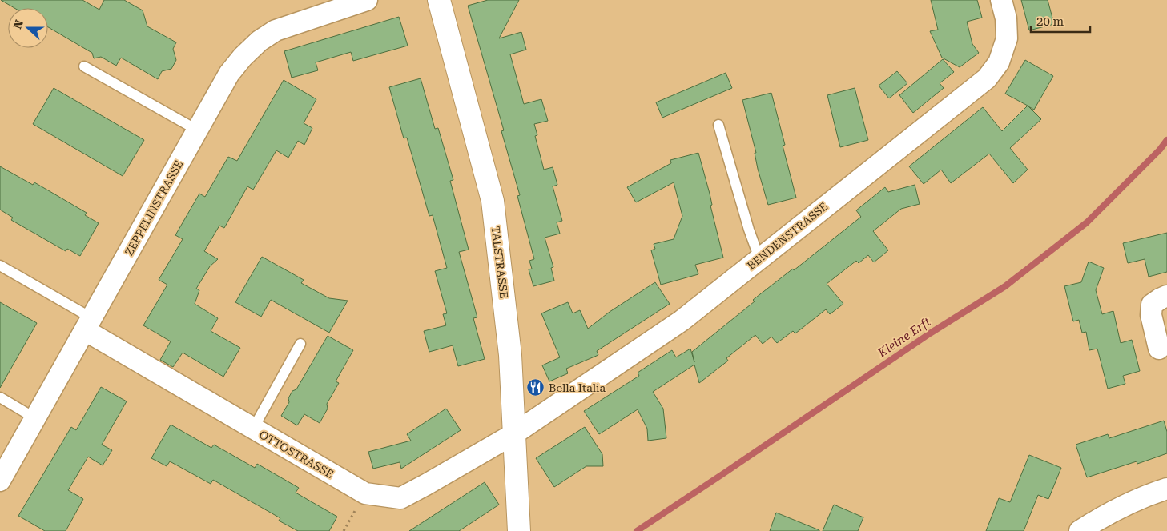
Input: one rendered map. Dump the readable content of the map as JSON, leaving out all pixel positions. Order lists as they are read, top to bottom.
{
  "streets": {
    "street": [
      "ZEPPELINSTRASSE",
      "BENDENSTRASSE",
      "TALSTRASSE",
      "OTTOSTRASSE"
    ]
  },
  "crossings": [
    ["ZEPPELINSTRASSE", "OTTOSTRASSE"],
    ["BENDENSTRASSE", "TALSTRASSE"],
    ["BENDENSTRASSE", "OTTOSTRASSE"],
    ["TALSTRASSE", "OTTOSTRASSE"]
  ],
  "water": ["Kleine Erft"],
  "places": {
    "restaurant": ["Bella Italia"]
  },
  "scale_bar": "20 m",
  "north": "left"
}
